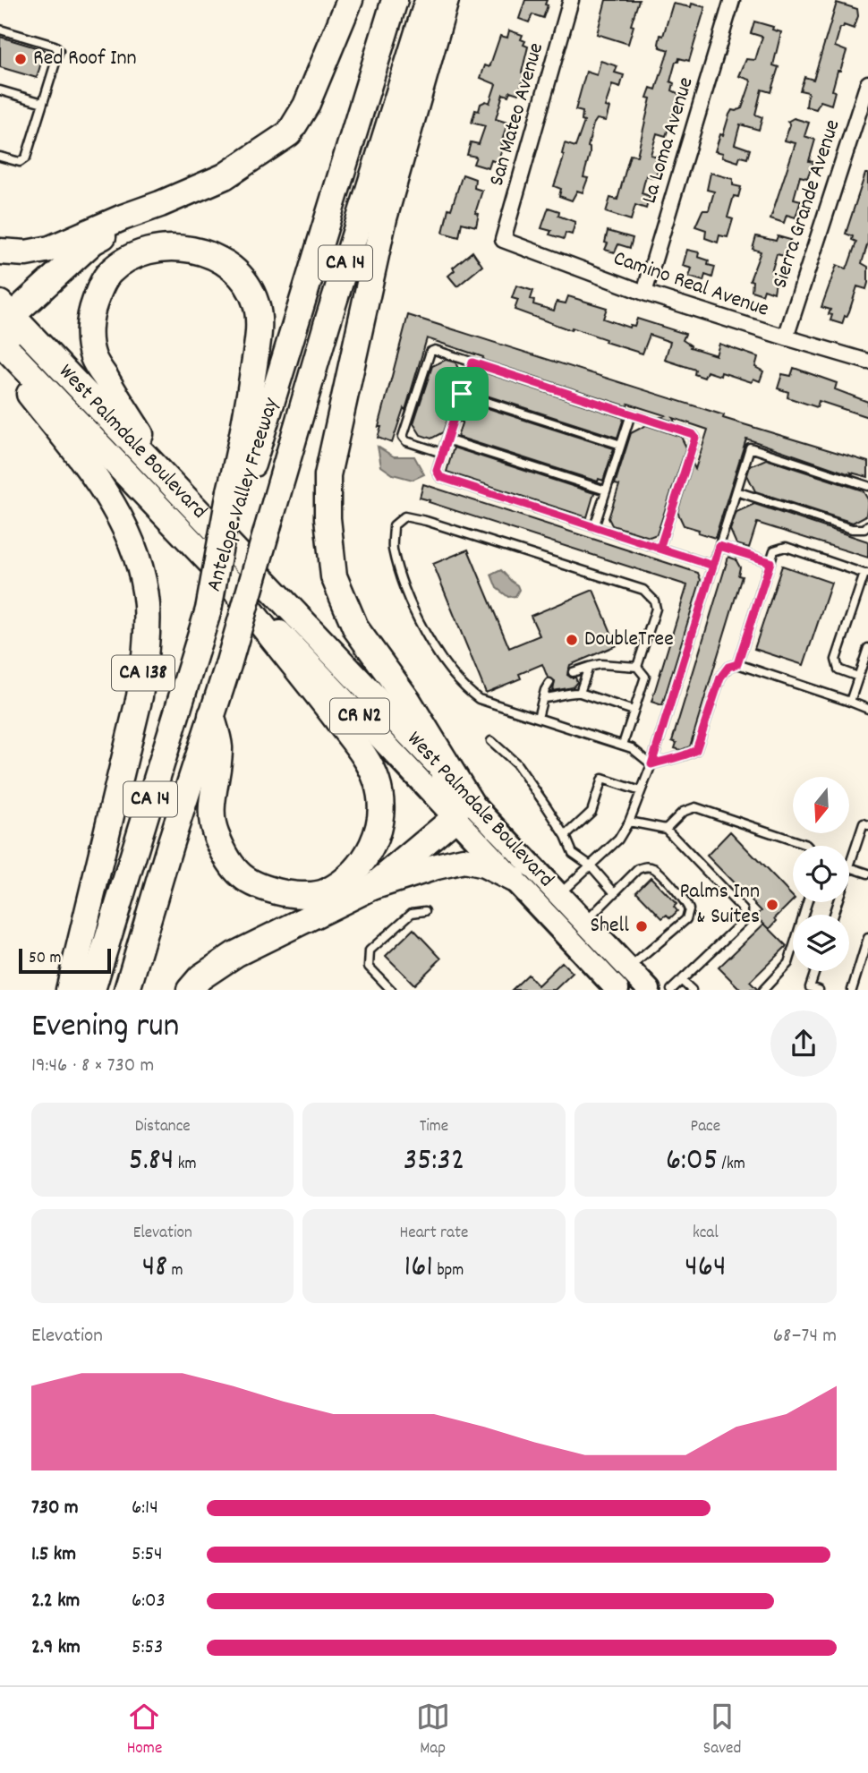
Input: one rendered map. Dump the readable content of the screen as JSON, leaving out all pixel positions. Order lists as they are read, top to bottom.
{
  "streets": {
    "highway": [
      "CA 14",
      "West Palmdale Boulevard",
      "Antelope Valley Freeway",
      "CA 138",
      "CR N2"
    ],
    "street": [
      "San Mateo Avenue",
      "La Loma Avenue",
      "Sierra Grande Avenue",
      "Camino Real Avenue"
    ]
  },
  "crossings": [
    ["San Mateo Avenue", "Camino Real Avenue"],
    ["La Loma Avenue", "Camino Real Avenue"],
    ["Sierra Grande Avenue", "Camino Real Avenue"],
    ["West Palmdale Boulevard", "Antelope Valley Freeway"],
    ["West Palmdale Boulevard", "CA 138"],
    ["West Palmdale Boulevard", "CR N2"]
  ],
  "places": [
    "Red Roof Inn",
    "DoubleTree",
    "Palms Inn & Suites",
    "Shell"
  ],
  "scale_bar": "50 m",
  "north": "bottom",
  "page": {
    "scale": "50 m",
    "heading": ["Evening run", "19:46 · 8 × 730 m"],
    "stats": [
      ["Distance", "5.84 km"],
      ["Time", "35:32"],
      ["Pace", "6:05 /km"],
      ["Elevation", "48 m"],
      ["Heart rate", "161 bpm"],
      ["kcal", "464"]
    ],
    "chart": ["Elevation", "68–74 m"],
    "list": [
      {
        "name": "730 m",
        "note": "6:14"
      },
      {
        "name": "1.5 km",
        "note": "5:54"
      },
      {
        "name": "2.2 km",
        "note": "6:03"
      },
      {
        "name": "2.9 km",
        "note": "5:53"
      }
    ],
    "tabs": ["Home", "Map", "Saved"]
  }
}
